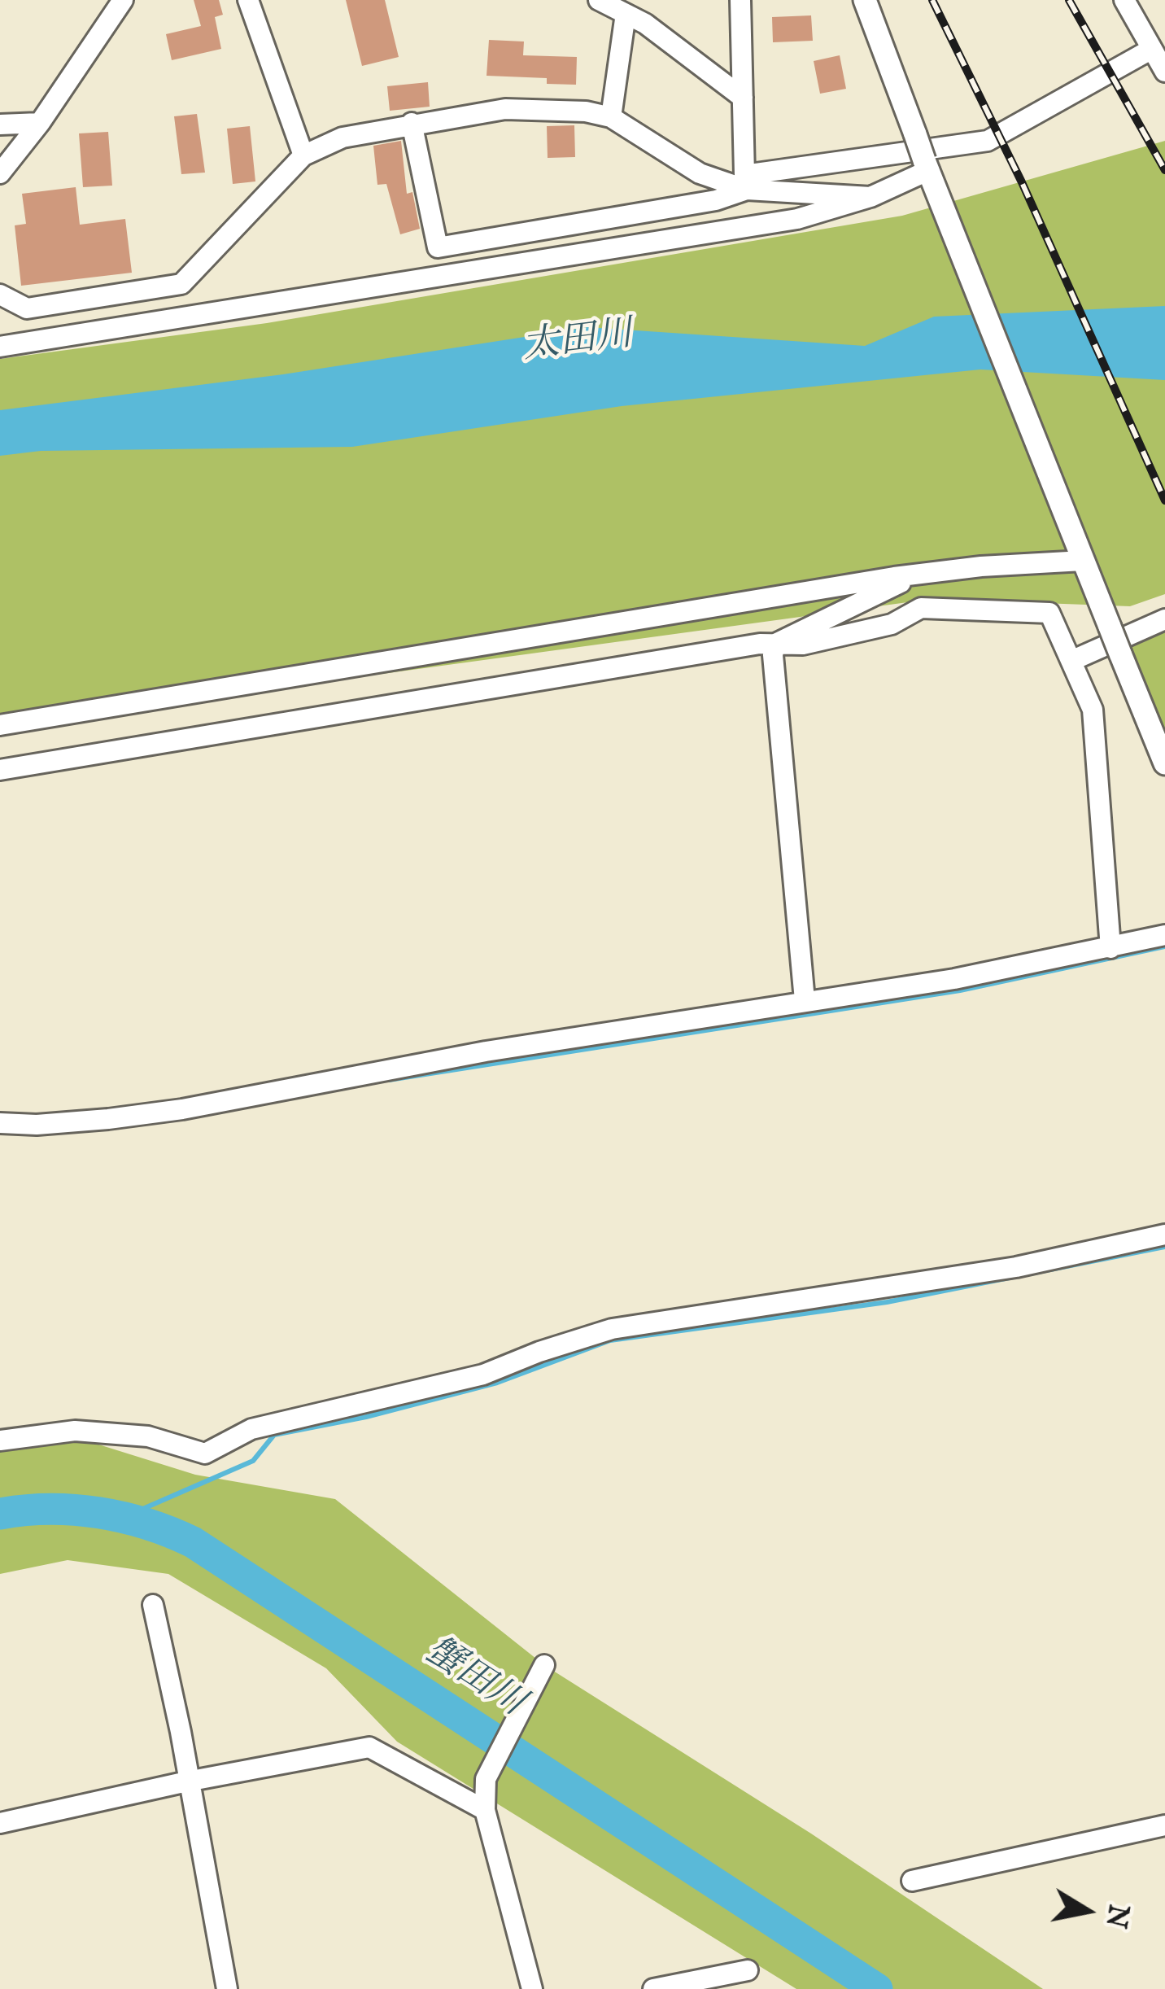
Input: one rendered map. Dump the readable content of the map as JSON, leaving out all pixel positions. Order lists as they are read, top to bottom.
{
  "water": ["太田川", "蟹田川"],
  "north": "right"
}
